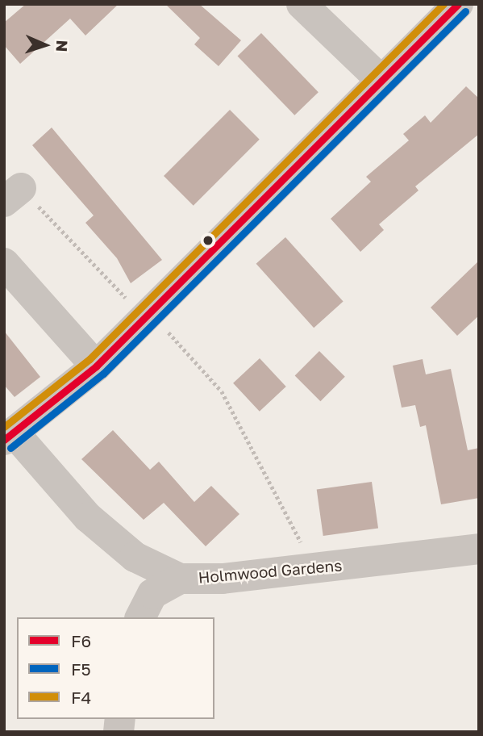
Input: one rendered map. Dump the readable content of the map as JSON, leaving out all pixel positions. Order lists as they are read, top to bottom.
{
  "streets": {
    "street": ["Holmwood Gardens"]
  },
  "lines": ["transit line F6", "transit line F4", "transit line F5"],
  "legend": ["F6", "F5", "F4"],
  "north": "right"
}
